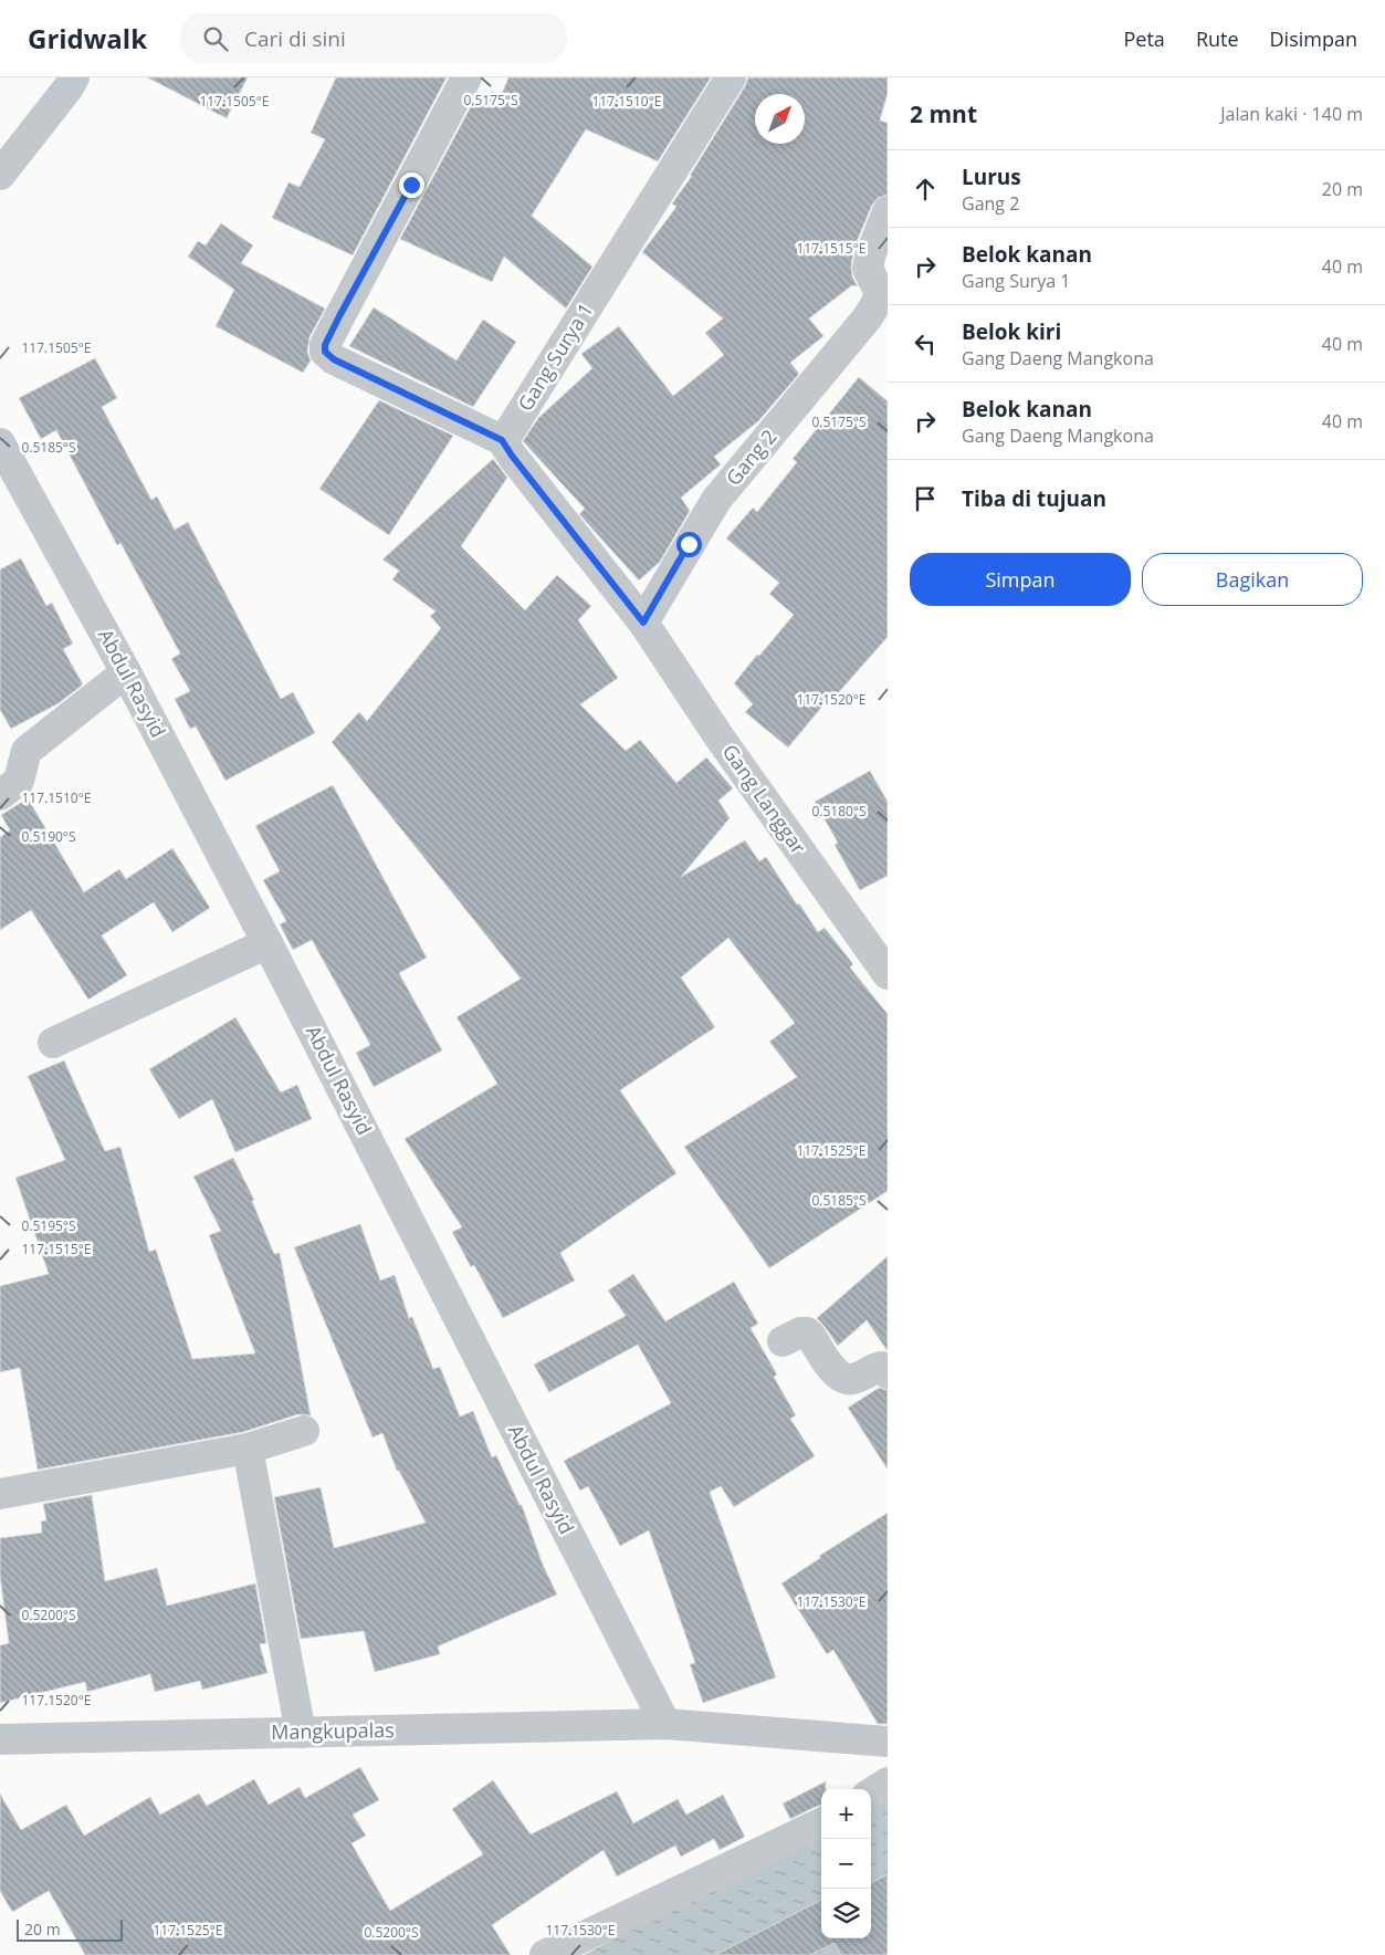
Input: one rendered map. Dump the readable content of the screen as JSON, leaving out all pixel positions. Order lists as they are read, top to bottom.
{
  "streets": {
    "street": [
      "Gang Surya 1",
      "Gang 2",
      "Abdul Rasyid",
      "Gang Langgar",
      "Mangkupalas"
    ]
  },
  "crossings": [
    ["Gang 2", "Gang Langgar"],
    ["Abdul Rasyid", "Mangkupalas"]
  ],
  "scale_bar": "20 m",
  "north": "top right",
  "page": {
    "header": "Gridwalk",
    "search": "Cari di sini",
    "nav": ["Peta", "Rute", "Disimpan"],
    "heading": ["2 mnt", "Jalan kaki · 140 m"],
    "list": [
      ["Lurus", "Gang 2", "20 m"],
      ["Belok kanan", "Gang Surya 1", "40 m"],
      ["Belok kiri", "Gang Daeng Mangkona", "40 m"],
      ["Belok kanan", "Gang Daeng Mangkona", "40 m"],
      "Tiba di tujuan"
    ],
    "buttons": ["Simpan", "Bagikan"],
    "map_buttons": ["+", "−"],
    "scale": "20 m"
  },
  "coordinates": [
    "0.5175°S",
    "117.1505°E",
    "117.1510°E",
    "117.1515°E",
    "0.5185°S",
    "117.1520°E",
    "0.5180°S",
    "0.5190°S",
    "117.1525°E",
    "0.5195°S",
    "117.1530°E",
    "0.5200°S"
  ]
}
